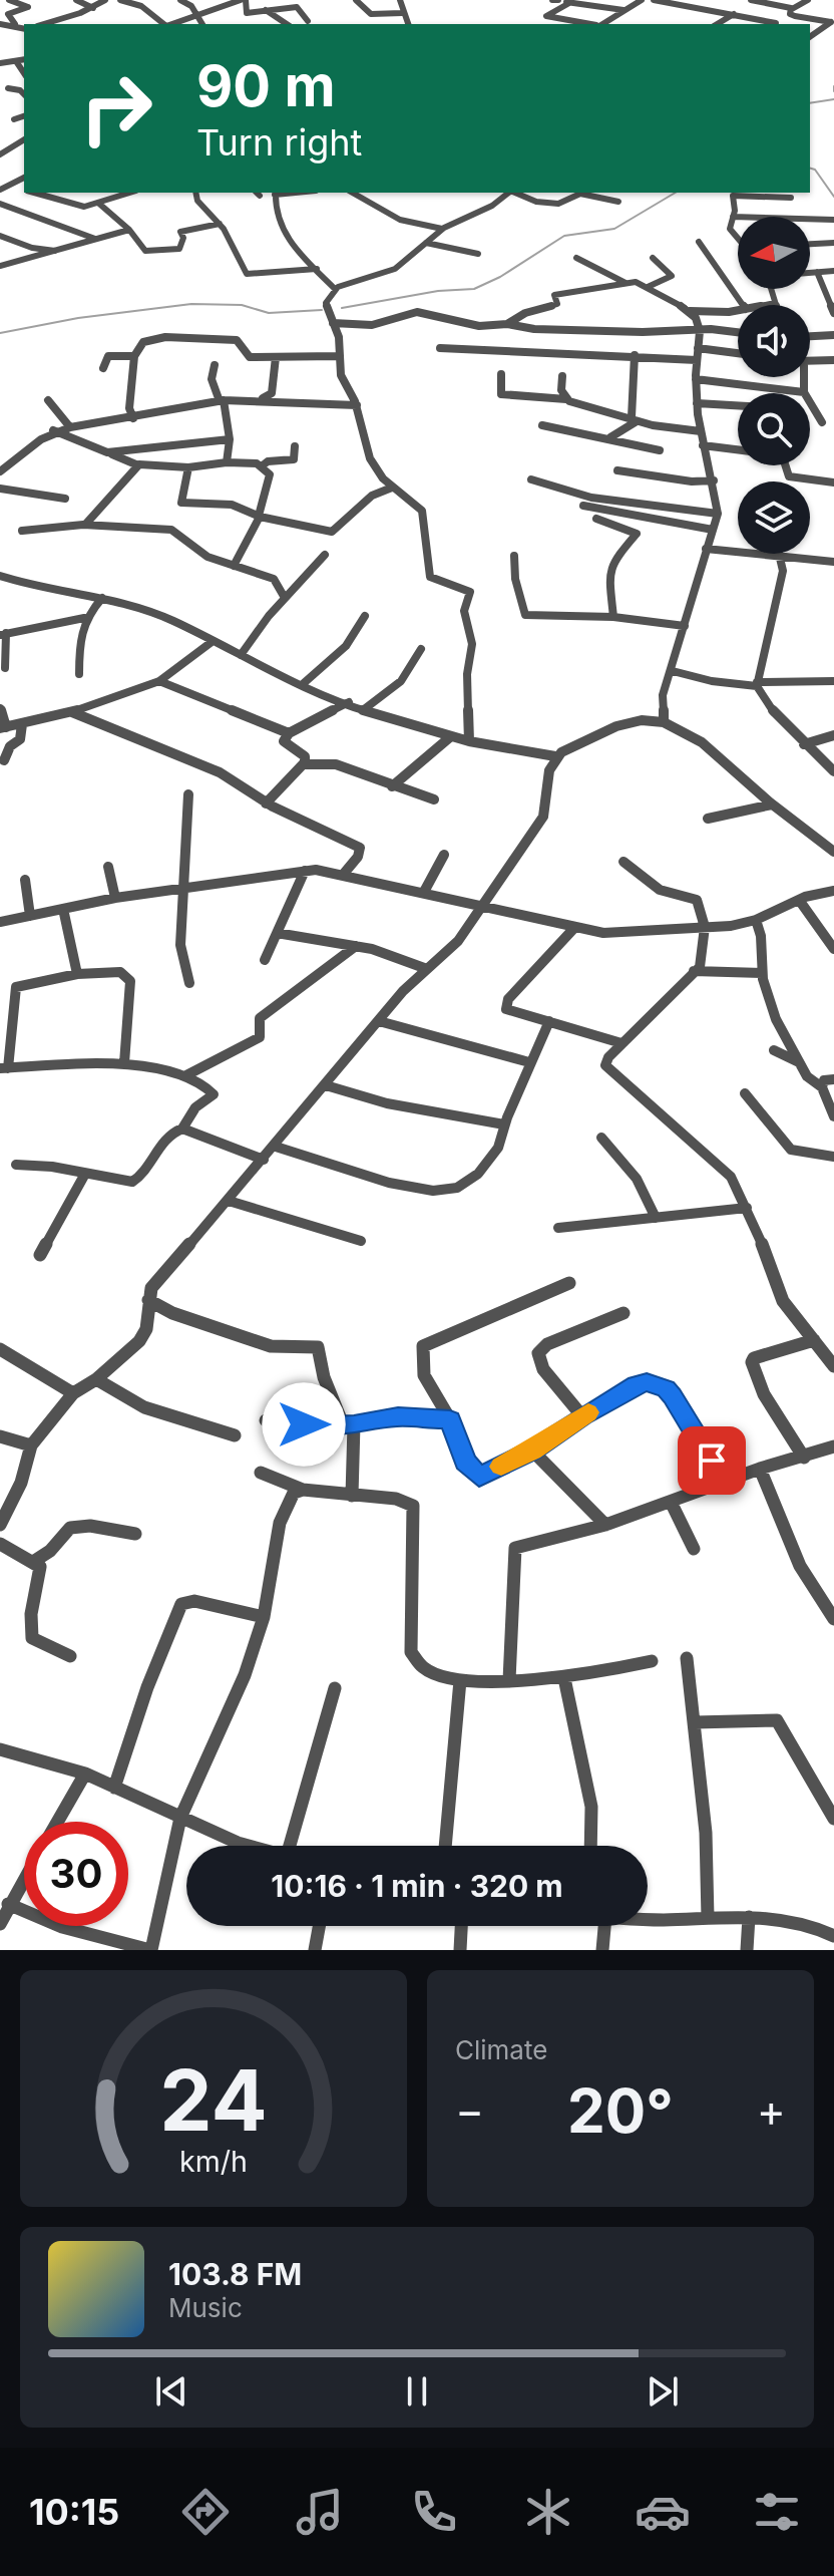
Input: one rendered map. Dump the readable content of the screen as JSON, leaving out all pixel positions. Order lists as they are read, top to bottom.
{
  "north": "left",
  "page": {
    "turn": ["90 m", "Turn right"],
    "limit": "30",
    "trip": "10:16 · 1 min · 320 m",
    "tile": "Climate",
    "heat": ["−", "20°", "+"],
    "song": ["103.8 FM", "Music"],
    "tabs": "10:15",
    "gauge": ["24", "km/h"]
  }
}
